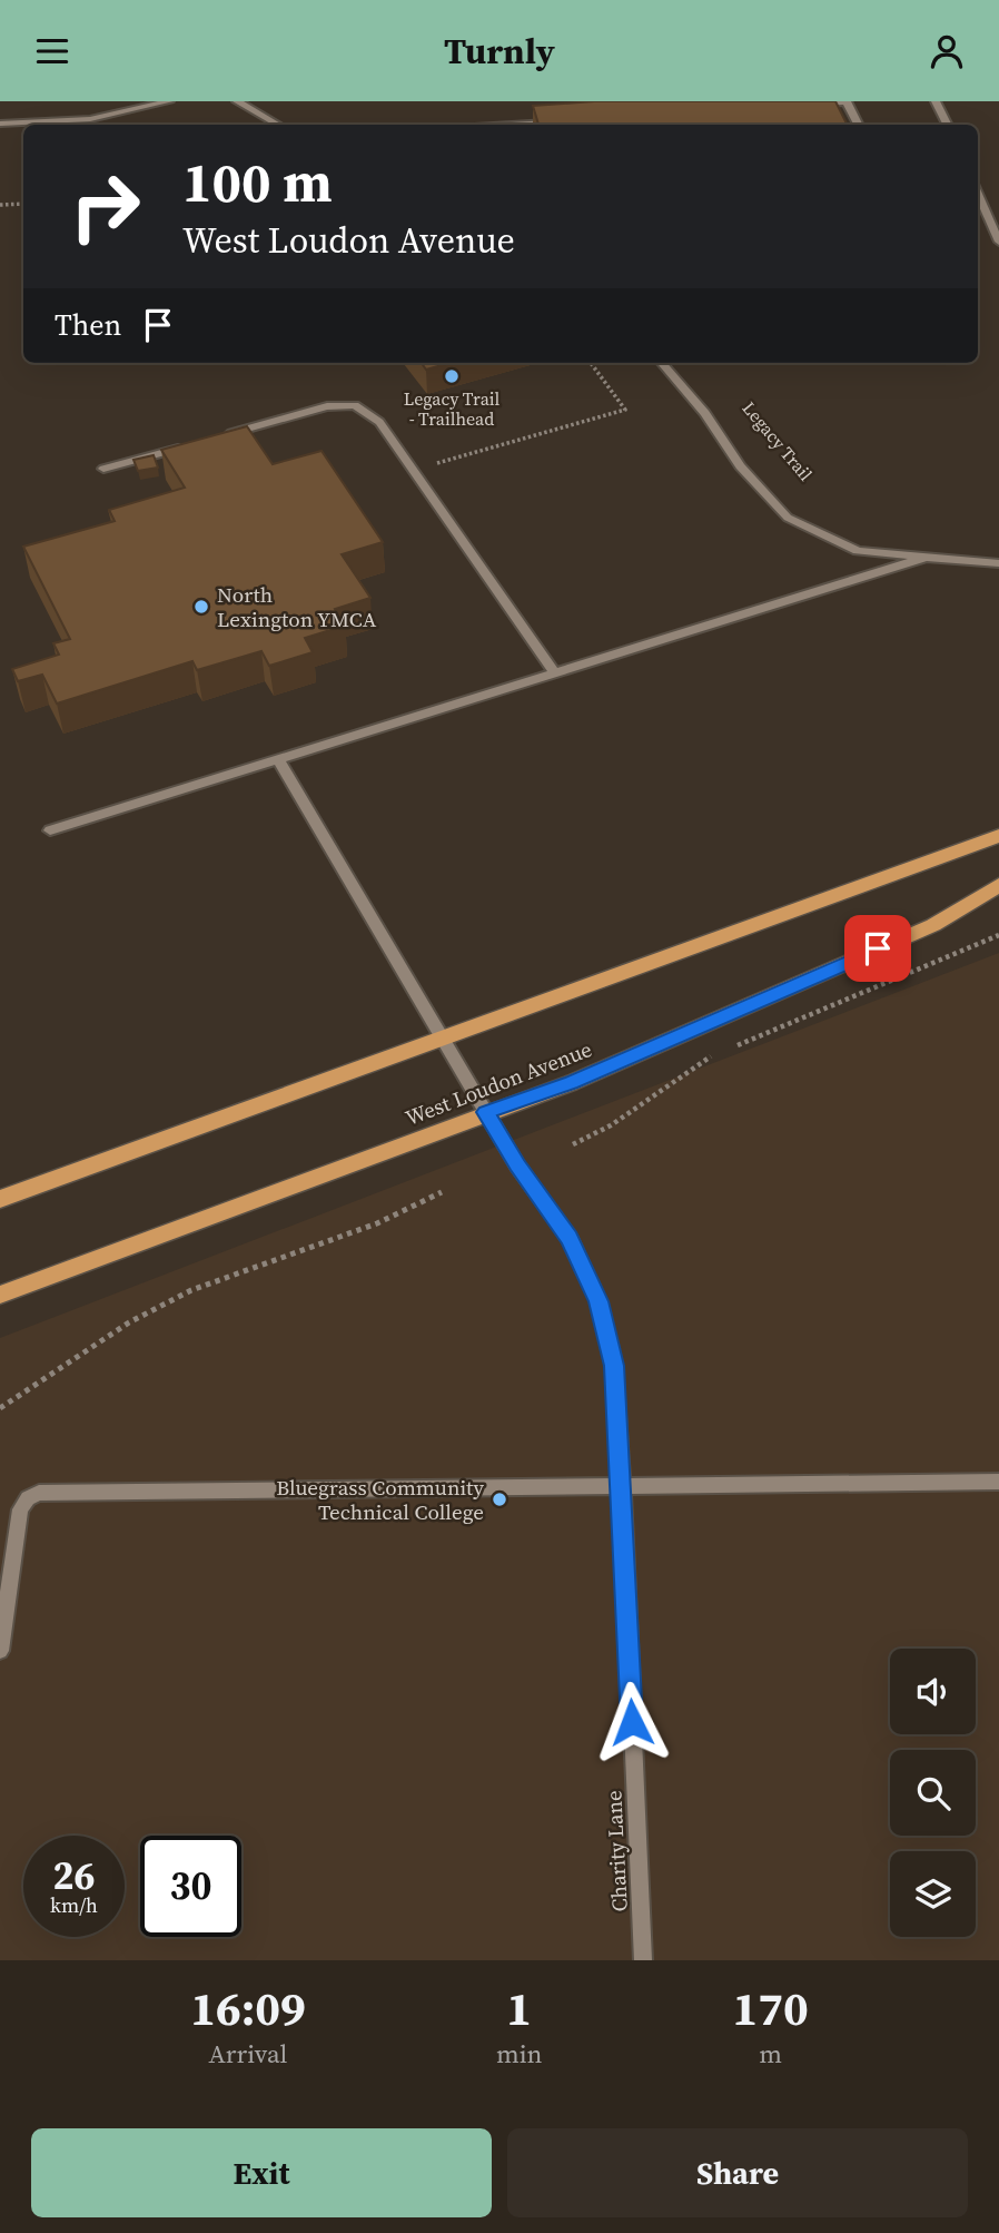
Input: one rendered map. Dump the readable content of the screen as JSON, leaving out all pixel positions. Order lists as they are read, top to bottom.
{
  "streets": {
    "main road": ["West Loudon Avenue"],
    "street": ["Charity Lane"]
  },
  "crossings": [
    ["West Loudon Avenue", "Charity Lane"]
  ],
  "places": ["Legacy Trail - Trailhead", "North Lexington YMCA", "Bluegrass Community Technical College"],
  "page": {
    "header": "Turnly",
    "turn": ["100 m", "West Loudon Avenue"],
    "then": "Then",
    "speed": "26 km/h",
    "limit": "30",
    "eta": [
      "16:09",
      "Arrival",
      "1",
      "min",
      "170",
      "m"
    ],
    "buttons": ["Exit", "Share"]
  }
}
